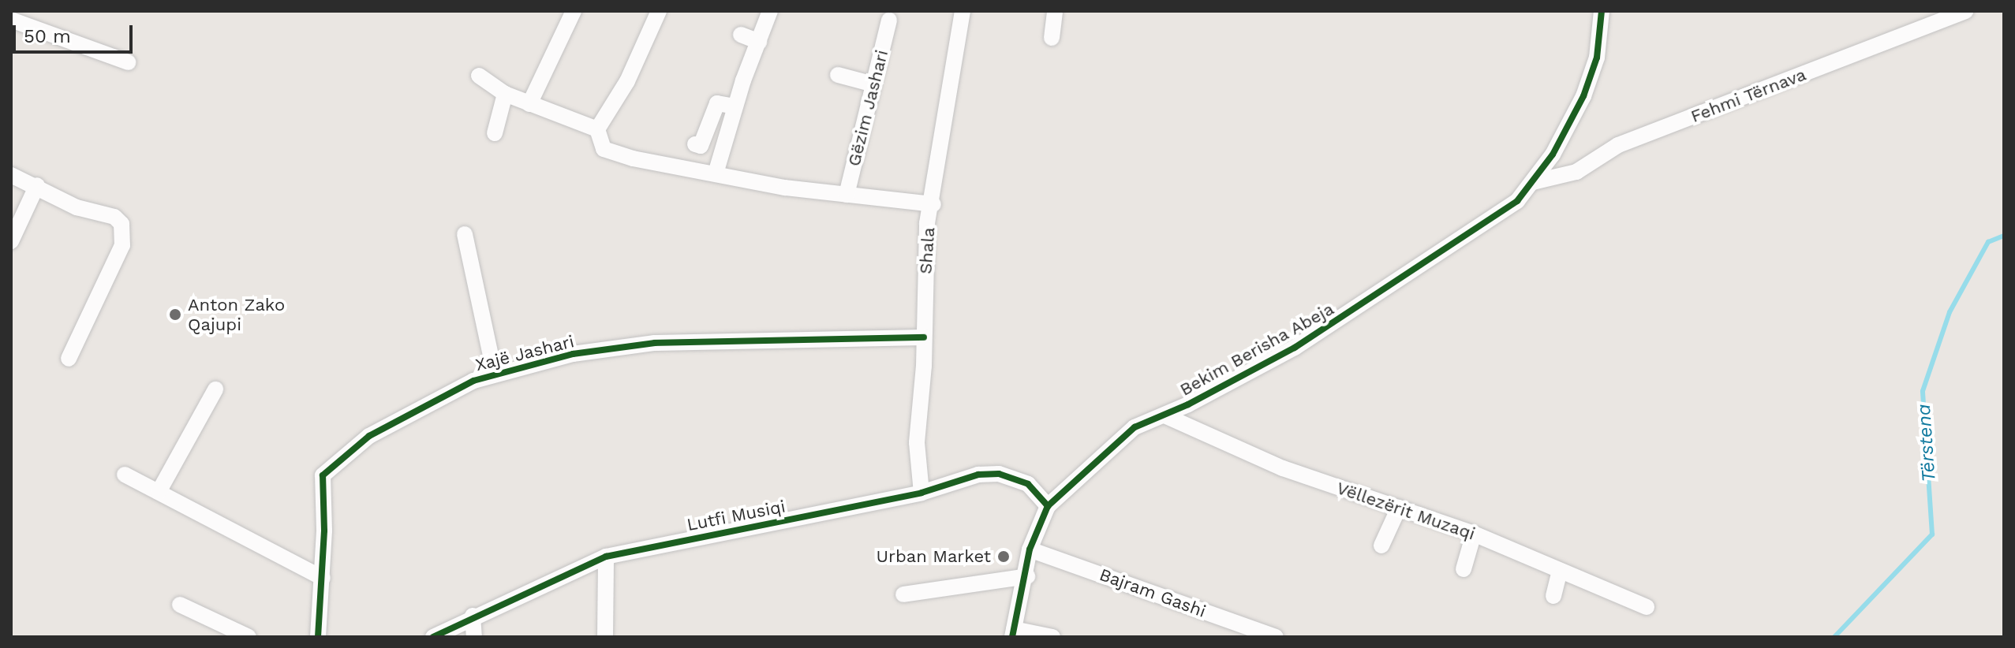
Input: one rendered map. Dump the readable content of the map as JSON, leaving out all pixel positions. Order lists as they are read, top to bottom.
{
  "streets": {
    "street": [
      "Fehmi Tërnava",
      "Gëzim Jashari",
      "Shala",
      "Bekim Berisha Abeja",
      "Xajë Jashari",
      "Vëllezërit Muzaqi",
      "Lutfi Musiqi",
      "Bajram Gashi"
    ]
  },
  "crossings": [
    ["Fehmi Tërnava", "Bekim Berisha Abeja"],
    ["Shala", "Xajë Jashari"],
    ["Shala", "Lutfi Musiqi"],
    ["Bekim Berisha Abeja", "Vëllezërit Muzaqi"],
    ["Bekim Berisha Abeja", "Lutfi Musiqi"],
    ["Bekim Berisha Abeja", "Bajram Gashi"]
  ],
  "water": ["Tërstena"],
  "places": ["Anton Zako Qajupi", "Urban Market"],
  "scale_bar": "50 m"
}
